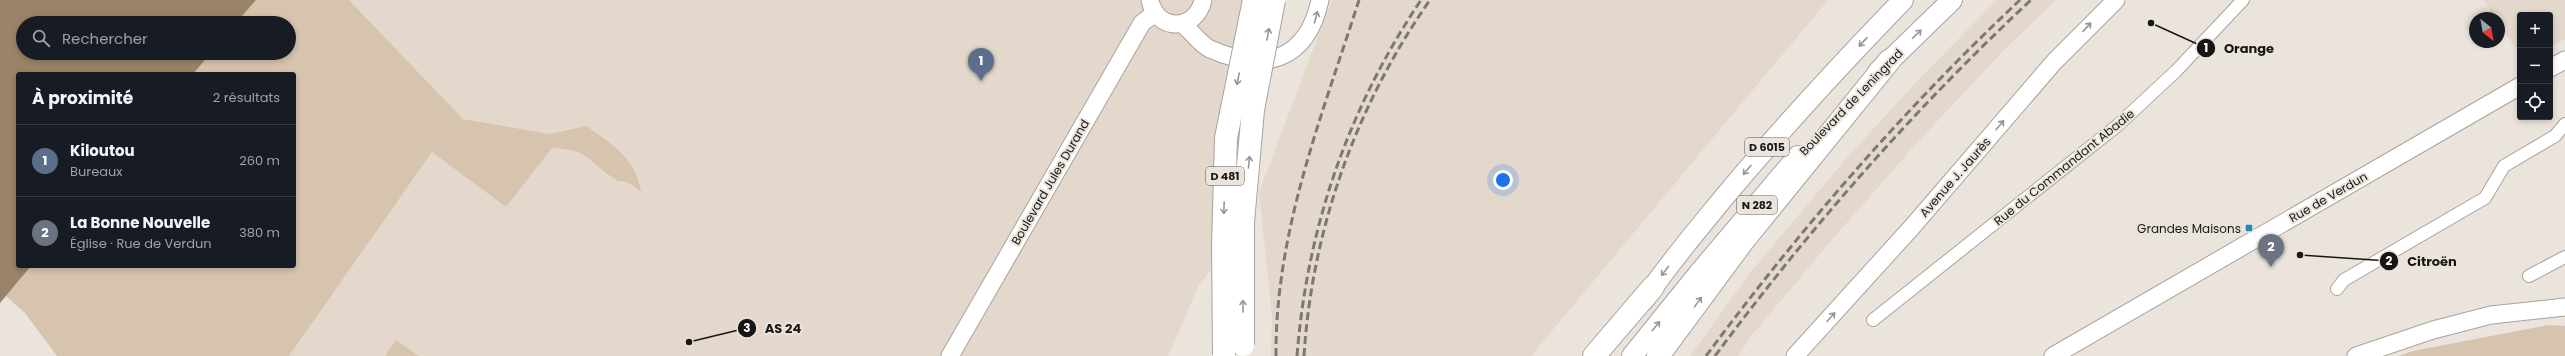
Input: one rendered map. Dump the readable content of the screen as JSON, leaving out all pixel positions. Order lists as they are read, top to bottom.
{
  "streets": {
    "highway": ["D 6015", "D 481"],
    "main road": [
      "Boulevard de Leningrad",
      "Avenue J. Jaurès",
      "Boulevard Jules Durand",
      "Rue de Verdun",
      "N 282"
    ],
    "street": ["Rue du Commandant Abadie"]
  },
  "crossings": [
    ["Boulevard de Leningrad", "D 6015"]
  ],
  "one_way": ["Avenue J. Jaurès"],
  "places": {
    "other": ["Orange", "Citroën", "AS 24"],
    "transit": ["Grandes Maisons"]
  },
  "north": "bottom right",
  "page": {
    "map_buttons": ["+", "−"],
    "search": "Rechercher",
    "pins": ["1", "2"],
    "heading": ["À proximité", "2 résultats"],
    "list": [
      {
        "mark": "1",
        "name": "Kiloutou",
        "note": "Bureaux",
        "value": "260 m"
      },
      {
        "mark": "2",
        "name": "La Bonne Nouvelle",
        "note": "Église · Rue de Verdun",
        "value": "380 m"
      }
    ]
  }
}
